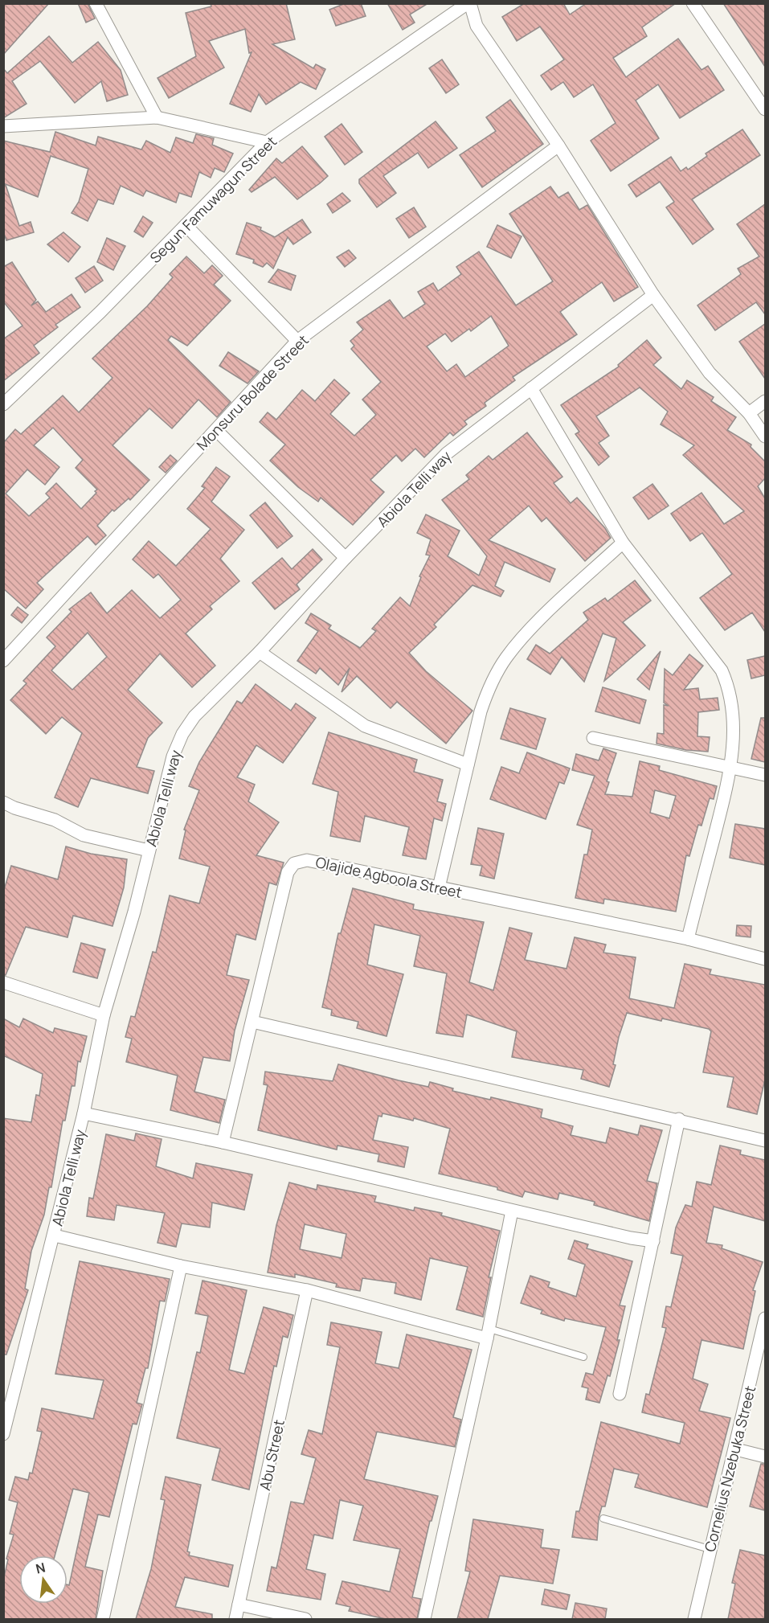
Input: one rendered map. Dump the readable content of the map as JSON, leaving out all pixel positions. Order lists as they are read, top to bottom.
{
  "streets": {
    "street": [
      "Segun Famuwagun Street",
      "Monsuru Bolade Street",
      "Abiola Telli way",
      "Olajide Agboola Street",
      "Abu Street",
      "Cornelius Nzebuka Street"
    ]
  },
  "north": "top"
}
